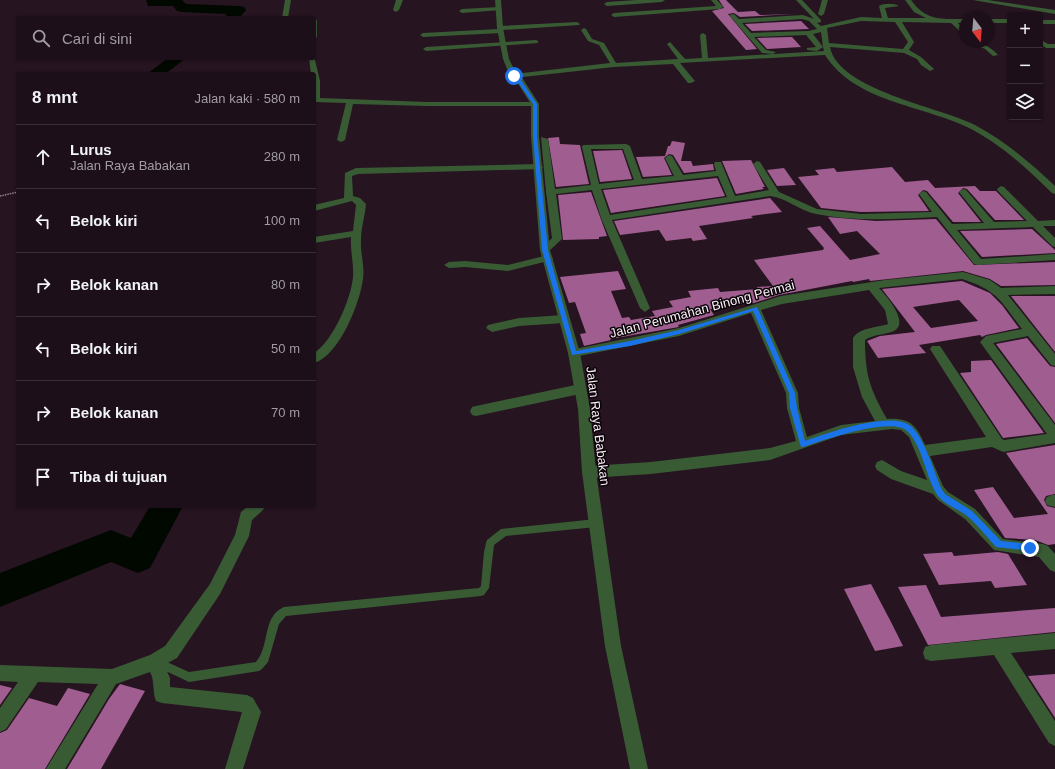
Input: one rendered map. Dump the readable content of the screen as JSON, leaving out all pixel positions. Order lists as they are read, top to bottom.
{
  "streets": {
    "street": ["Jalan Perumahan Binong Permai", "Jalan Raya Babakan"]
  },
  "crossings": [
    ["Jalan Perumahan Binong Permai", "Jalan Raya Babakan"]
  ],
  "north": "bottom",
  "page": {
    "map_buttons": ["+", "−"],
    "search": "Cari di sini",
    "heading": ["8 mnt", "Jalan kaki · 580 m"],
    "list": [
      ["Lurus", "Jalan Raya Babakan", "280 m"],
      ["Belok kiri", "100 m"],
      ["Belok kanan", "80 m"],
      ["Belok kiri", "50 m"],
      ["Belok kanan", "70 m"],
      "Tiba di tujuan"
    ]
  }
}
